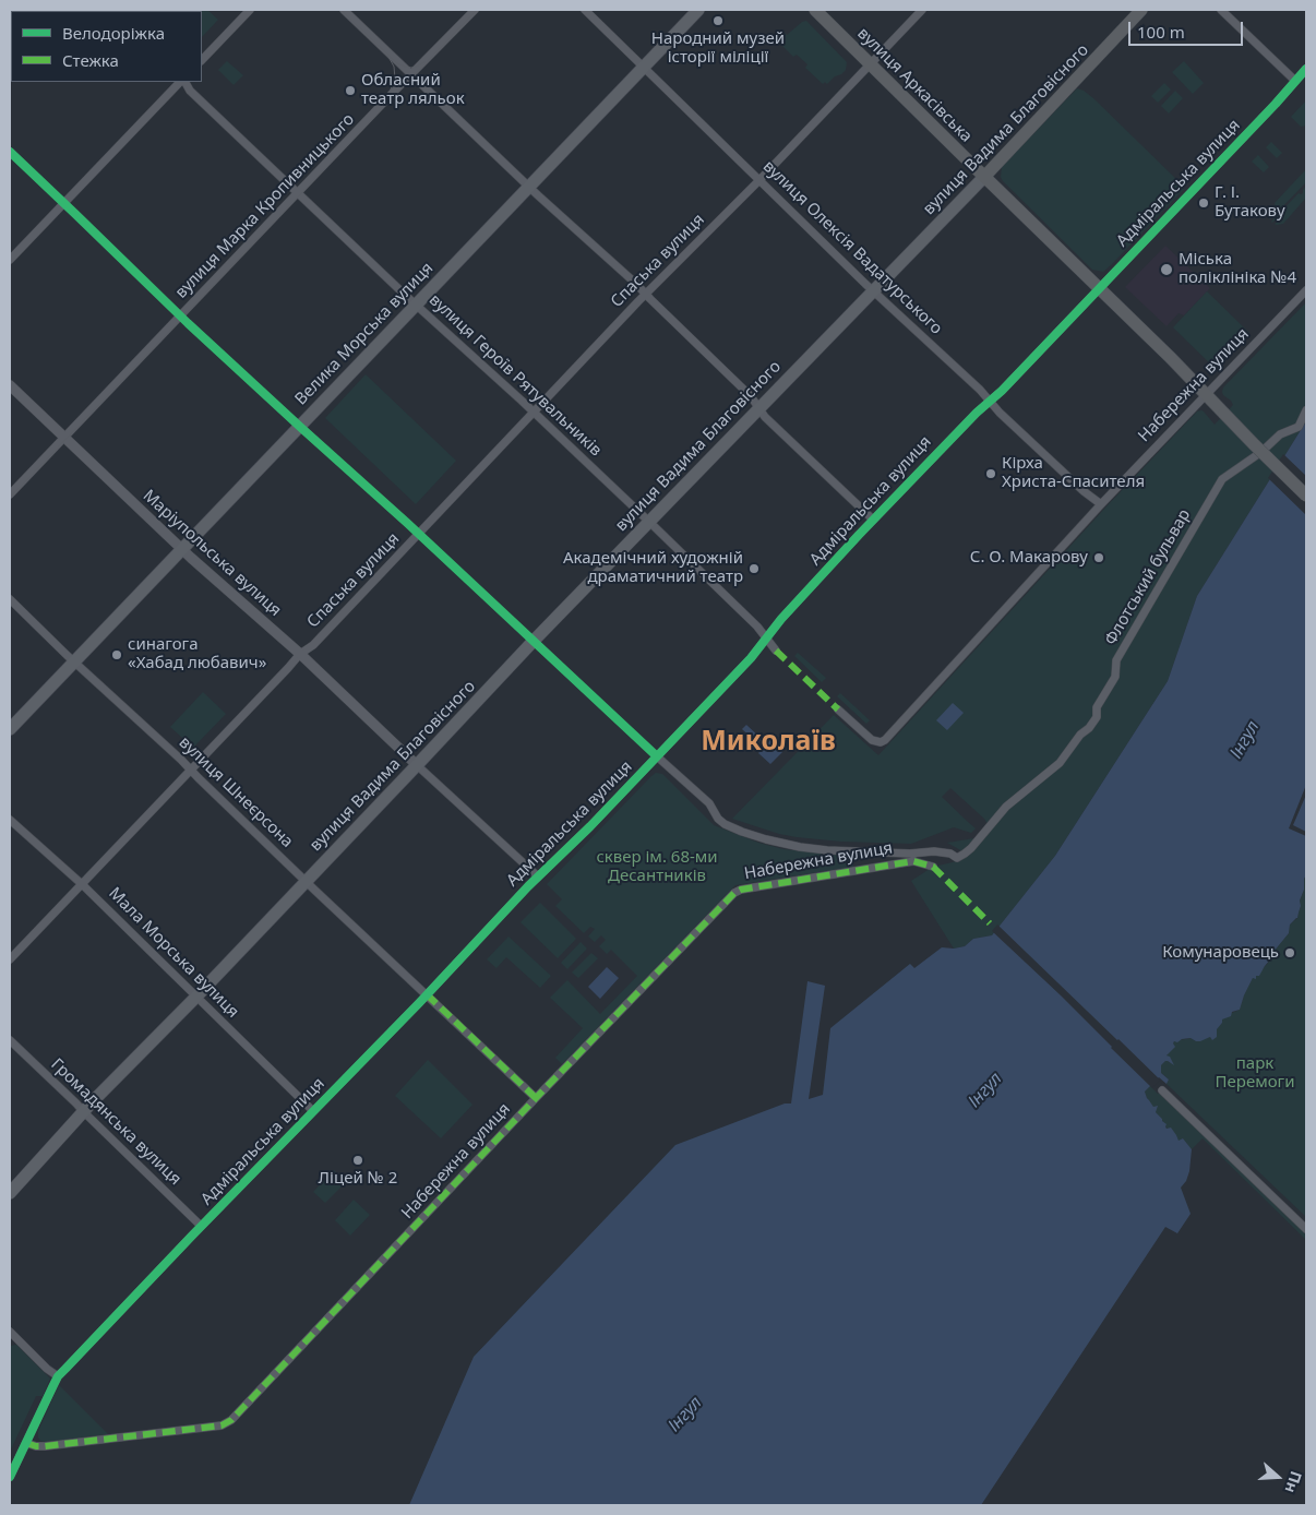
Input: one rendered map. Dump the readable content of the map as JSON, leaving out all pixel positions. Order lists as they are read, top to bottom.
{
  "streets": {
    "highway": ["вулиця Аркасівська", "вулиця Вадима Благовісного"],
    "main road": ["Велика Морська вулиця"],
    "street": [
      "Адміральська вулиця",
      "вулиця Марка Кропивницького",
      "вулиця Олексія Вадатурського",
      "Спаська вулиця",
      "вулиця Героїв Рятувальників",
      "Набережна вулиця",
      "Маріупольська вулиця",
      "Флотський бульвар",
      "вулиця Шнеєрсона",
      "Мала Морська вулиця",
      "Громадянська вулиця"
    ]
  },
  "crossings": [
    ["вулиця Аркасівська", "вулиця Вадима Благовісного"],
    ["вулиця Аркасівська", "Адміральська вулиця"],
    ["вулиця Аркасівська", "Спаська вулиця"],
    ["вулиця Аркасівська", "Набережна вулиця"],
    ["вулиця Вадима Благовісного", "вулиця Олексія Вадатурського"],
    ["вулиця Вадима Благовісного", "вулиця Героїв Рятувальників"],
    ["вулиця Вадима Благовісного", "Маріупольська вулиця"],
    ["вулиця Вадима Благовісного", "вулиця Шнеєрсона"],
    ["вулиця Вадима Благовісного", "Мала Морська вулиця"],
    ["вулиця Вадима Благовісного", "Громадянська вулиця"],
    ["Адміральська вулиця", "вулиця Олексія Вадатурського"],
    ["Адміральська вулиця", "вулиця Героїв Рятувальників"],
    ["Адміральська вулиця", "Набережна вулиця"],
    ["Адміральська вулиця", "Маріупольська вулиця"],
    ["Адміральська вулиця", "вулиця Шнеєрсона"],
    ["Адміральська вулиця", "Мала Морська вулиця"],
    ["Адміральська вулиця", "Громадянська вулиця"],
    ["вулиця Марка Кропивницького", "вулиця Героїв Рятувальників"],
    ["вулиця Марка Кропивницького", "Маріупольська вулиця"],
    ["вулиця Олексія Вадатурського", "Спаська вулиця"],
    ["вулиця Олексія Вадатурського", "Велика Морська вулиця"],
    ["вулиця Олексія Вадатурського", "Набережна вулиця"],
    ["Спаська вулиця", "вулиця Героїв Рятувальників"],
    ["Спаська вулиця", "Маріупольська вулиця"],
    ["Спаська вулиця", "вулиця Шнеєрсона"],
    ["Спаська вулиця", "Мала Морська вулиця"],
    ["Велика Морська вулиця", "вулиця Героїв Рятувальників"],
    ["Велика Морська вулиця", "Маріупольська вулиця"],
    ["Велика Морська вулиця", "вулиця Шнеєрсона"],
    ["Набережна вулиця", "Флотський бульвар"],
    ["Набережна вулиця", "вулиця Шнеєрсона"]
  ],
  "districts": ["Миколаїв"],
  "water": ["Інгул"],
  "parks": ["сквер ім. 68-ми Десантників", "парк Перемоги"],
  "places": [
    "Народний музей історії міліції",
    "Обласний театр ляльок",
    "Г. І. Бутакову",
    "Міська поліклініка №4",
    "Кірха Христа-Спасителя",
    "С. О. Макарову",
    "Академічний художній драматичний театр",
    "синагога «Хабад любавич»",
    "Комунаровець",
    "Ліцей № 2"
  ],
  "legend": ["Велодоріжка", "Стежка"],
  "scale_bar": "100 m",
  "north": "right"
}
